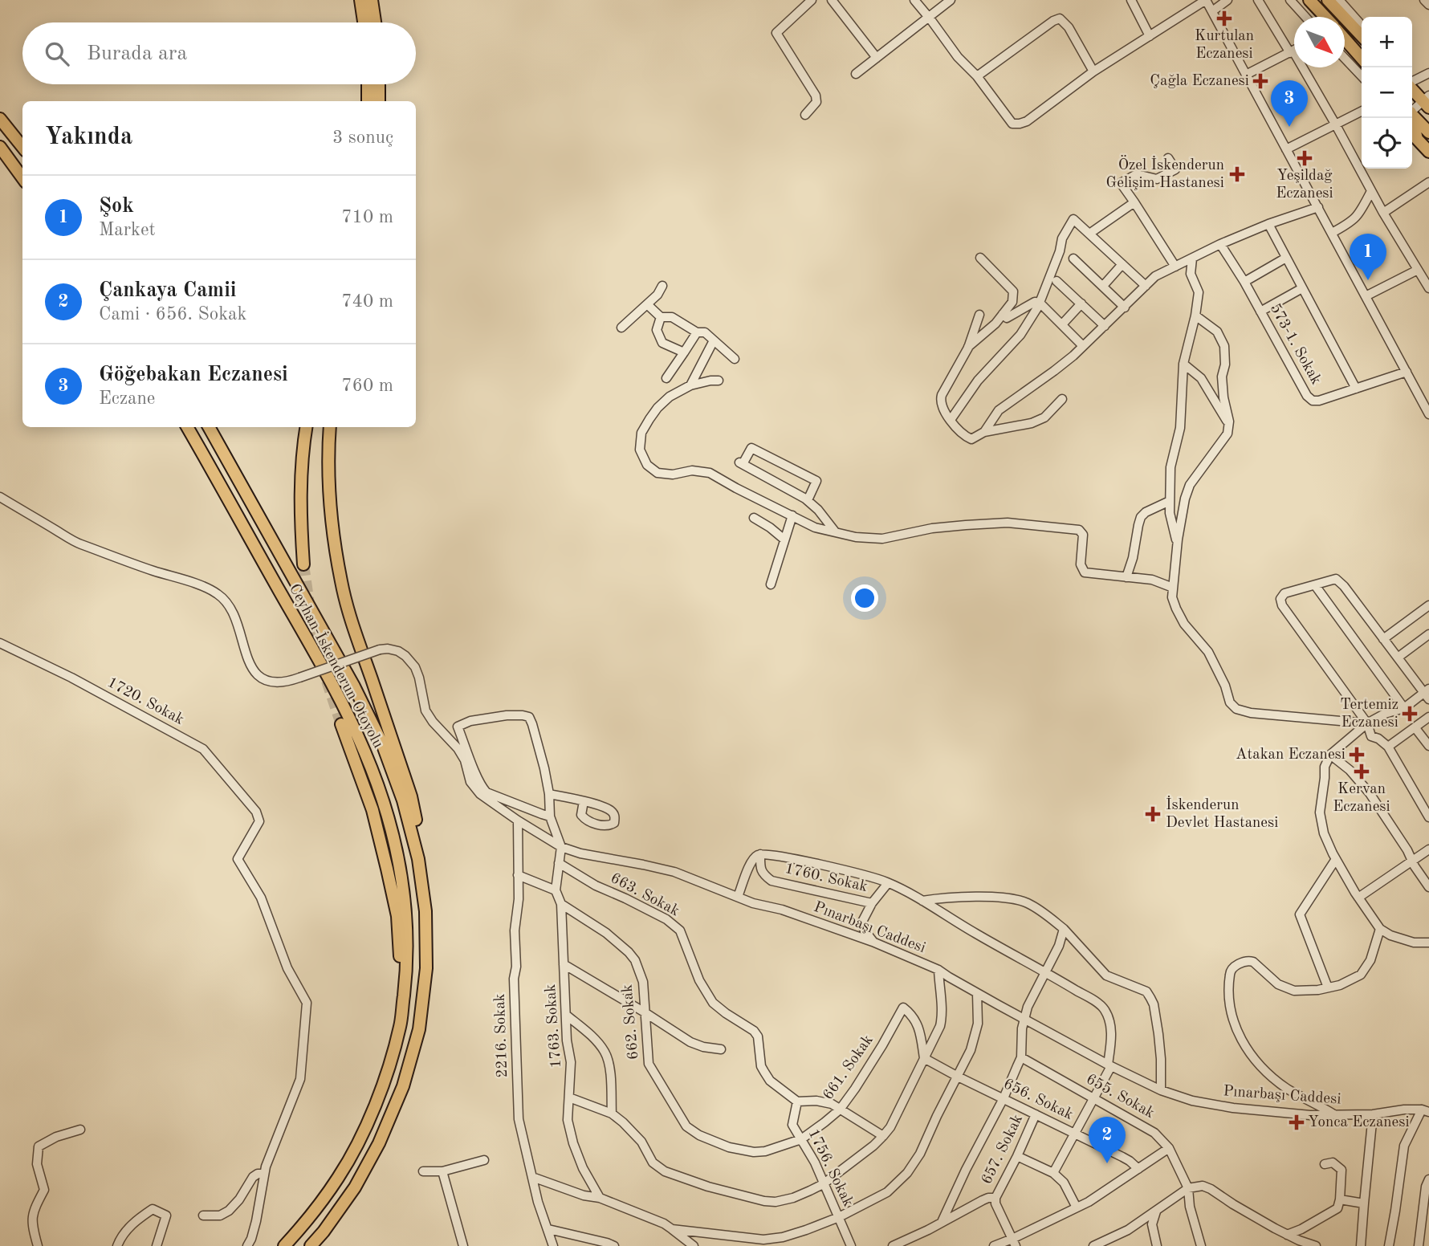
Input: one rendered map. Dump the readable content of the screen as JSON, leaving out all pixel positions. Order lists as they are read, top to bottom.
{
  "streets": {
    "highway": ["Ceyhan-İskenderun Otoyolu"],
    "street": [
      "573-1. Sokak",
      "1720. Sokak",
      "1760. Sokak",
      "663. Sokak",
      "Pınarbaşı Caddesi",
      "662. Sokak",
      "1763. Sokak",
      "2216. Sokak",
      "661. Sokak",
      "655. Sokak",
      "656. Sokak",
      "657. Sokak",
      "1756. Sokak"
    ]
  },
  "crossings": [
    ["663. Sokak", "1763. Sokak"],
    ["663. Sokak", "1756. Sokak"],
    ["Pınarbaşı Caddesi", "1763. Sokak"],
    ["Pınarbaşı Caddesi", "2216. Sokak"],
    ["662. Sokak", "1763. Sokak"],
    ["662. Sokak", "661. Sokak"],
    ["661. Sokak", "656. Sokak"],
    ["661. Sokak", "1756. Sokak"],
    ["656. Sokak", "657. Sokak"]
  ],
  "places": {
    "health": [
      "Kurtulan Eczanesi",
      "Çağla Eczanesi",
      "Yeşildağ Eczanesi",
      "Özel İskenderun Gelişim Hastanesi",
      "Tertemiz Eczanesi",
      "Atakan Eczanesi",
      "Kervan Eczanesi",
      "İskenderun Devlet Hastanesi",
      "Yonca Eczanesi"
    ]
  },
  "north": "bottom right",
  "page": {
    "map_buttons": ["+", "−"],
    "search": "Burada ara",
    "pins": ["3", "1", "2"],
    "heading": ["Yakında", "3 sonuç"],
    "list": [
      {
        "mark": "1",
        "name": "Şok",
        "note": "Market",
        "value": "710 m"
      },
      {
        "mark": "2",
        "name": "Çankaya Camii",
        "note": "Cami · 656. Sokak",
        "value": "740 m"
      },
      {
        "mark": "3",
        "name": "Göğebakan Eczanesi",
        "note": "Eczane",
        "value": "760 m"
      }
    ]
  }
}
